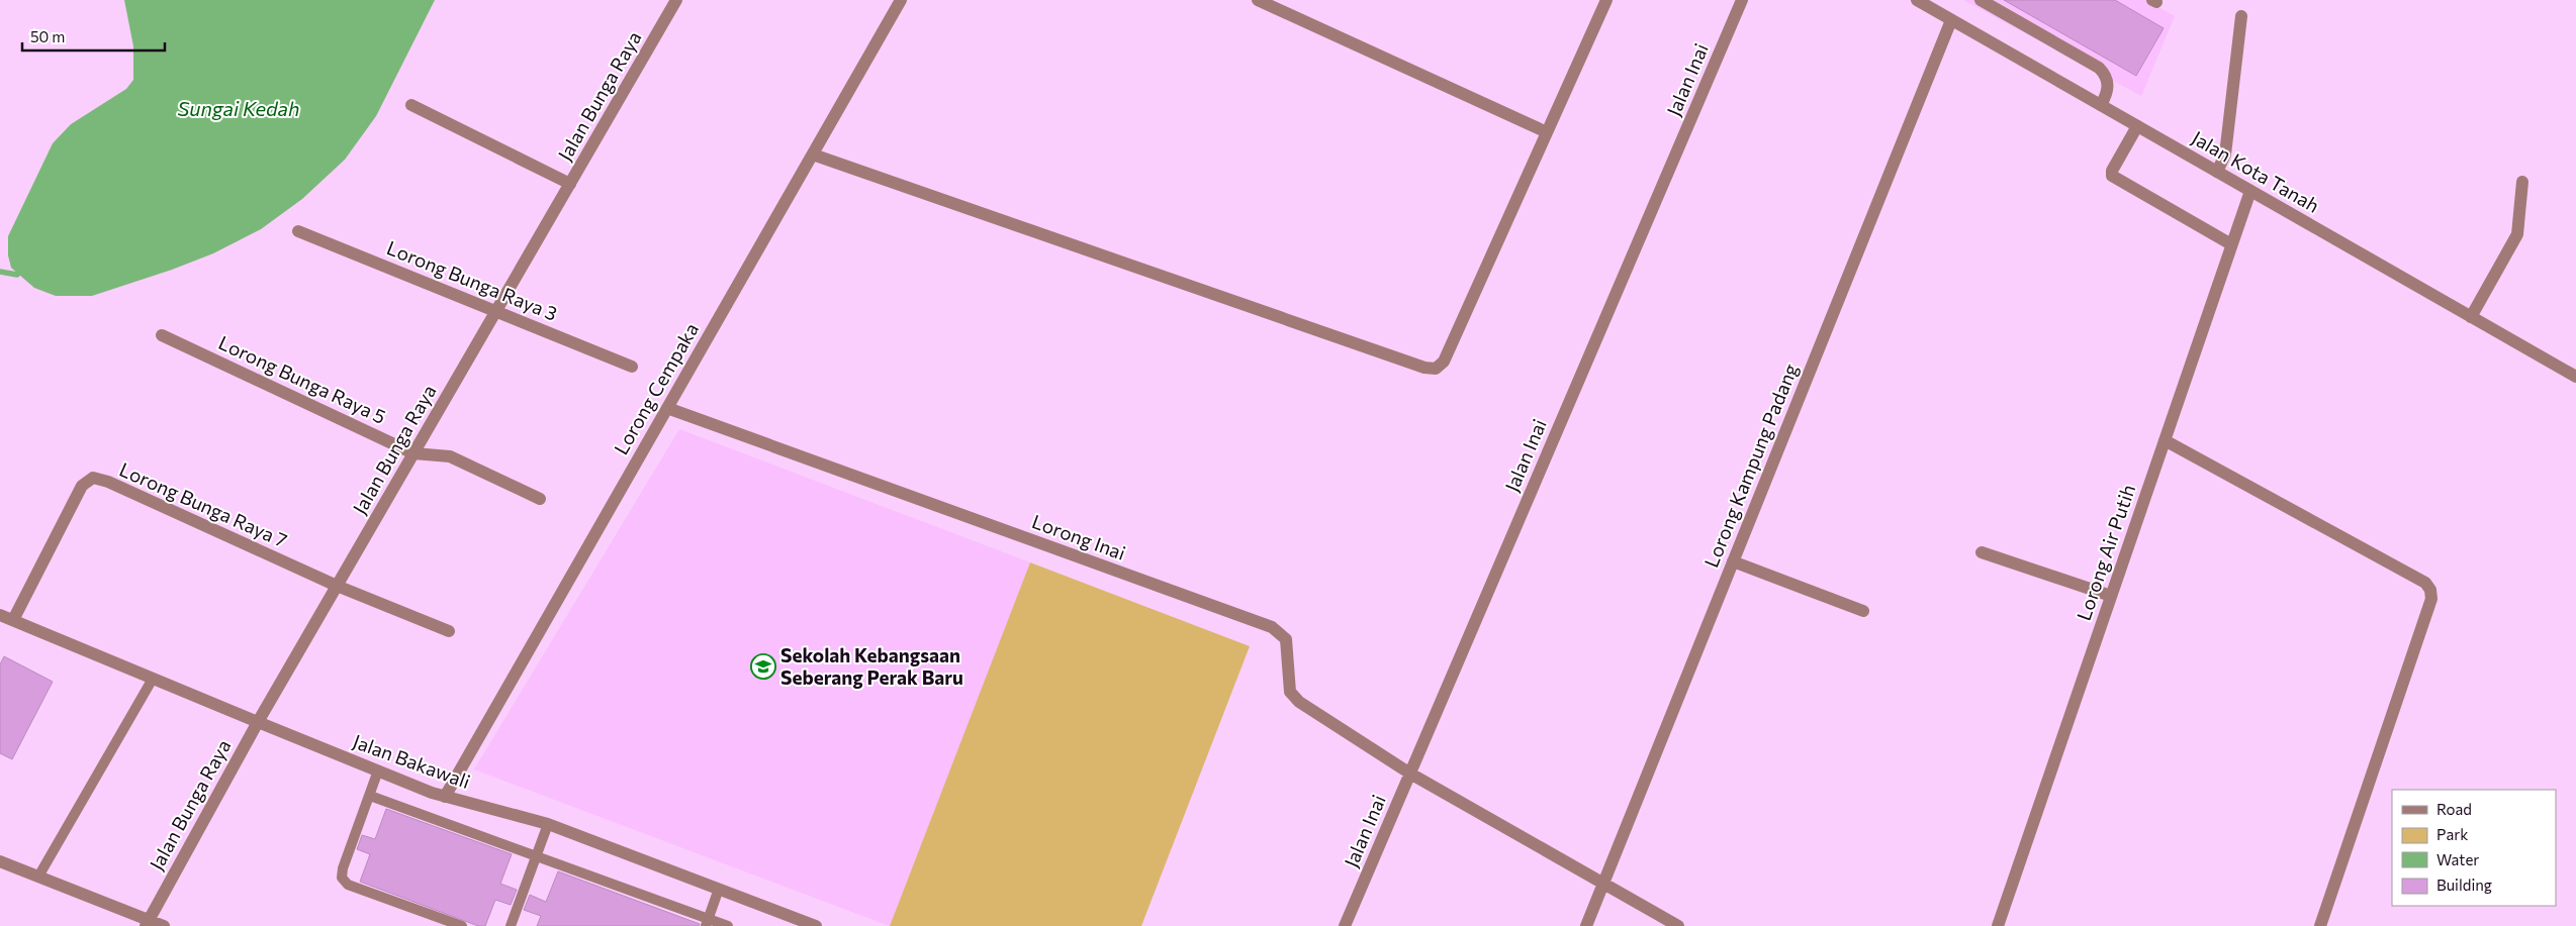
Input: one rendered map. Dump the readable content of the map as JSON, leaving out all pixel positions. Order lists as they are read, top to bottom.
{
  "streets": {
    "street": [
      "Jalan Inai",
      "Jalan Bunga Raya",
      "Jalan Kota Tanah",
      "Lorong Bunga Raya 3",
      "Lorong Bunga Raya 5",
      "Lorong Cempaka",
      "Lorong Kampung Padang",
      "Lorong Bunga Raya 7",
      "Lorong Inai",
      "Lorong Air Putih",
      "Jalan Bakawali"
    ]
  },
  "crossings": [
    ["Jalan Inai", "Lorong Inai"],
    ["Jalan Bunga Raya", "Lorong Bunga Raya 3"],
    ["Jalan Bunga Raya", "Lorong Bunga Raya 5"],
    ["Jalan Bunga Raya", "Lorong Bunga Raya 7"],
    ["Jalan Bunga Raya", "Jalan Bakawali"],
    ["Jalan Kota Tanah", "Lorong Kampung Padang"],
    ["Jalan Kota Tanah", "Lorong Air Putih"],
    ["Lorong Cempaka", "Lorong Inai"],
    ["Lorong Cempaka", "Jalan Bakawali"],
    ["Lorong Bunga Raya 7", "Jalan Bakawali"]
  ],
  "water": ["Sungai Kedah"],
  "places": {
    "school or university": ["Sekolah Kebangsaan Seberang Perak Baru"]
  },
  "legend": [
    "Road",
    "Park",
    "Water",
    "Building"
  ],
  "scale_bar": "50 m"
}
